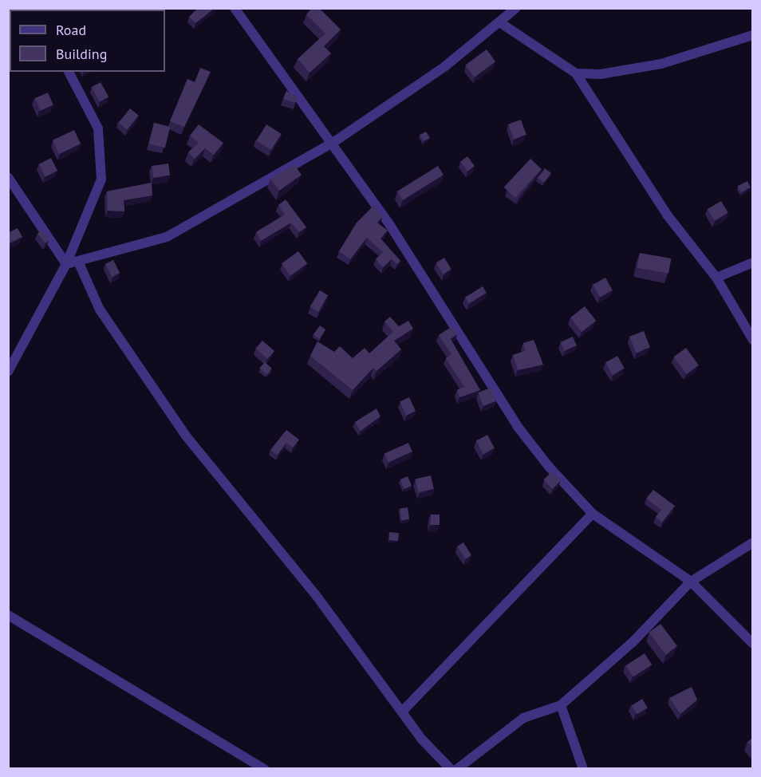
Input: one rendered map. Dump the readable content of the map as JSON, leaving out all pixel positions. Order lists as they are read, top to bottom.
{
  "legend": ["Road", "Building"]
}
